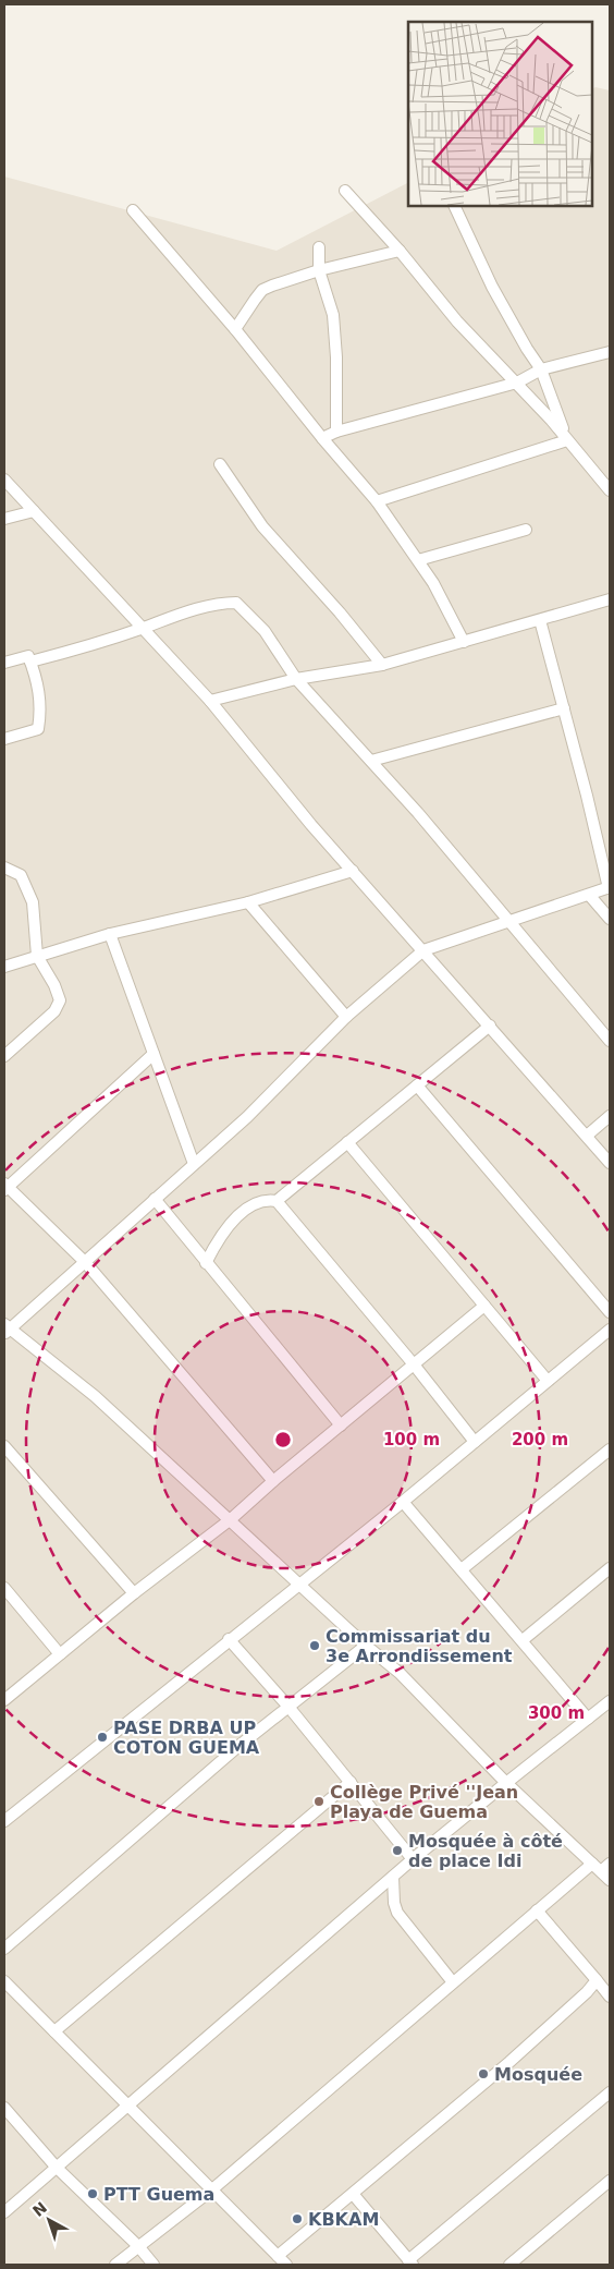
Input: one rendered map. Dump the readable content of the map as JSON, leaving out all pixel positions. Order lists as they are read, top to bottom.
{
  "places": [
    "Commissariat du 3e Arrondissement",
    "PASE DRBA UP COTON GUEMA",
    "Collège Privé ''Jean Playa de Guema",
    "Mosquée à côté de place Idi",
    "Mosquée",
    "PTT Guema",
    "KBKAM"
  ],
  "north": "top left",
  "rings": ["100 m", "200 m", "300 m"]
}
